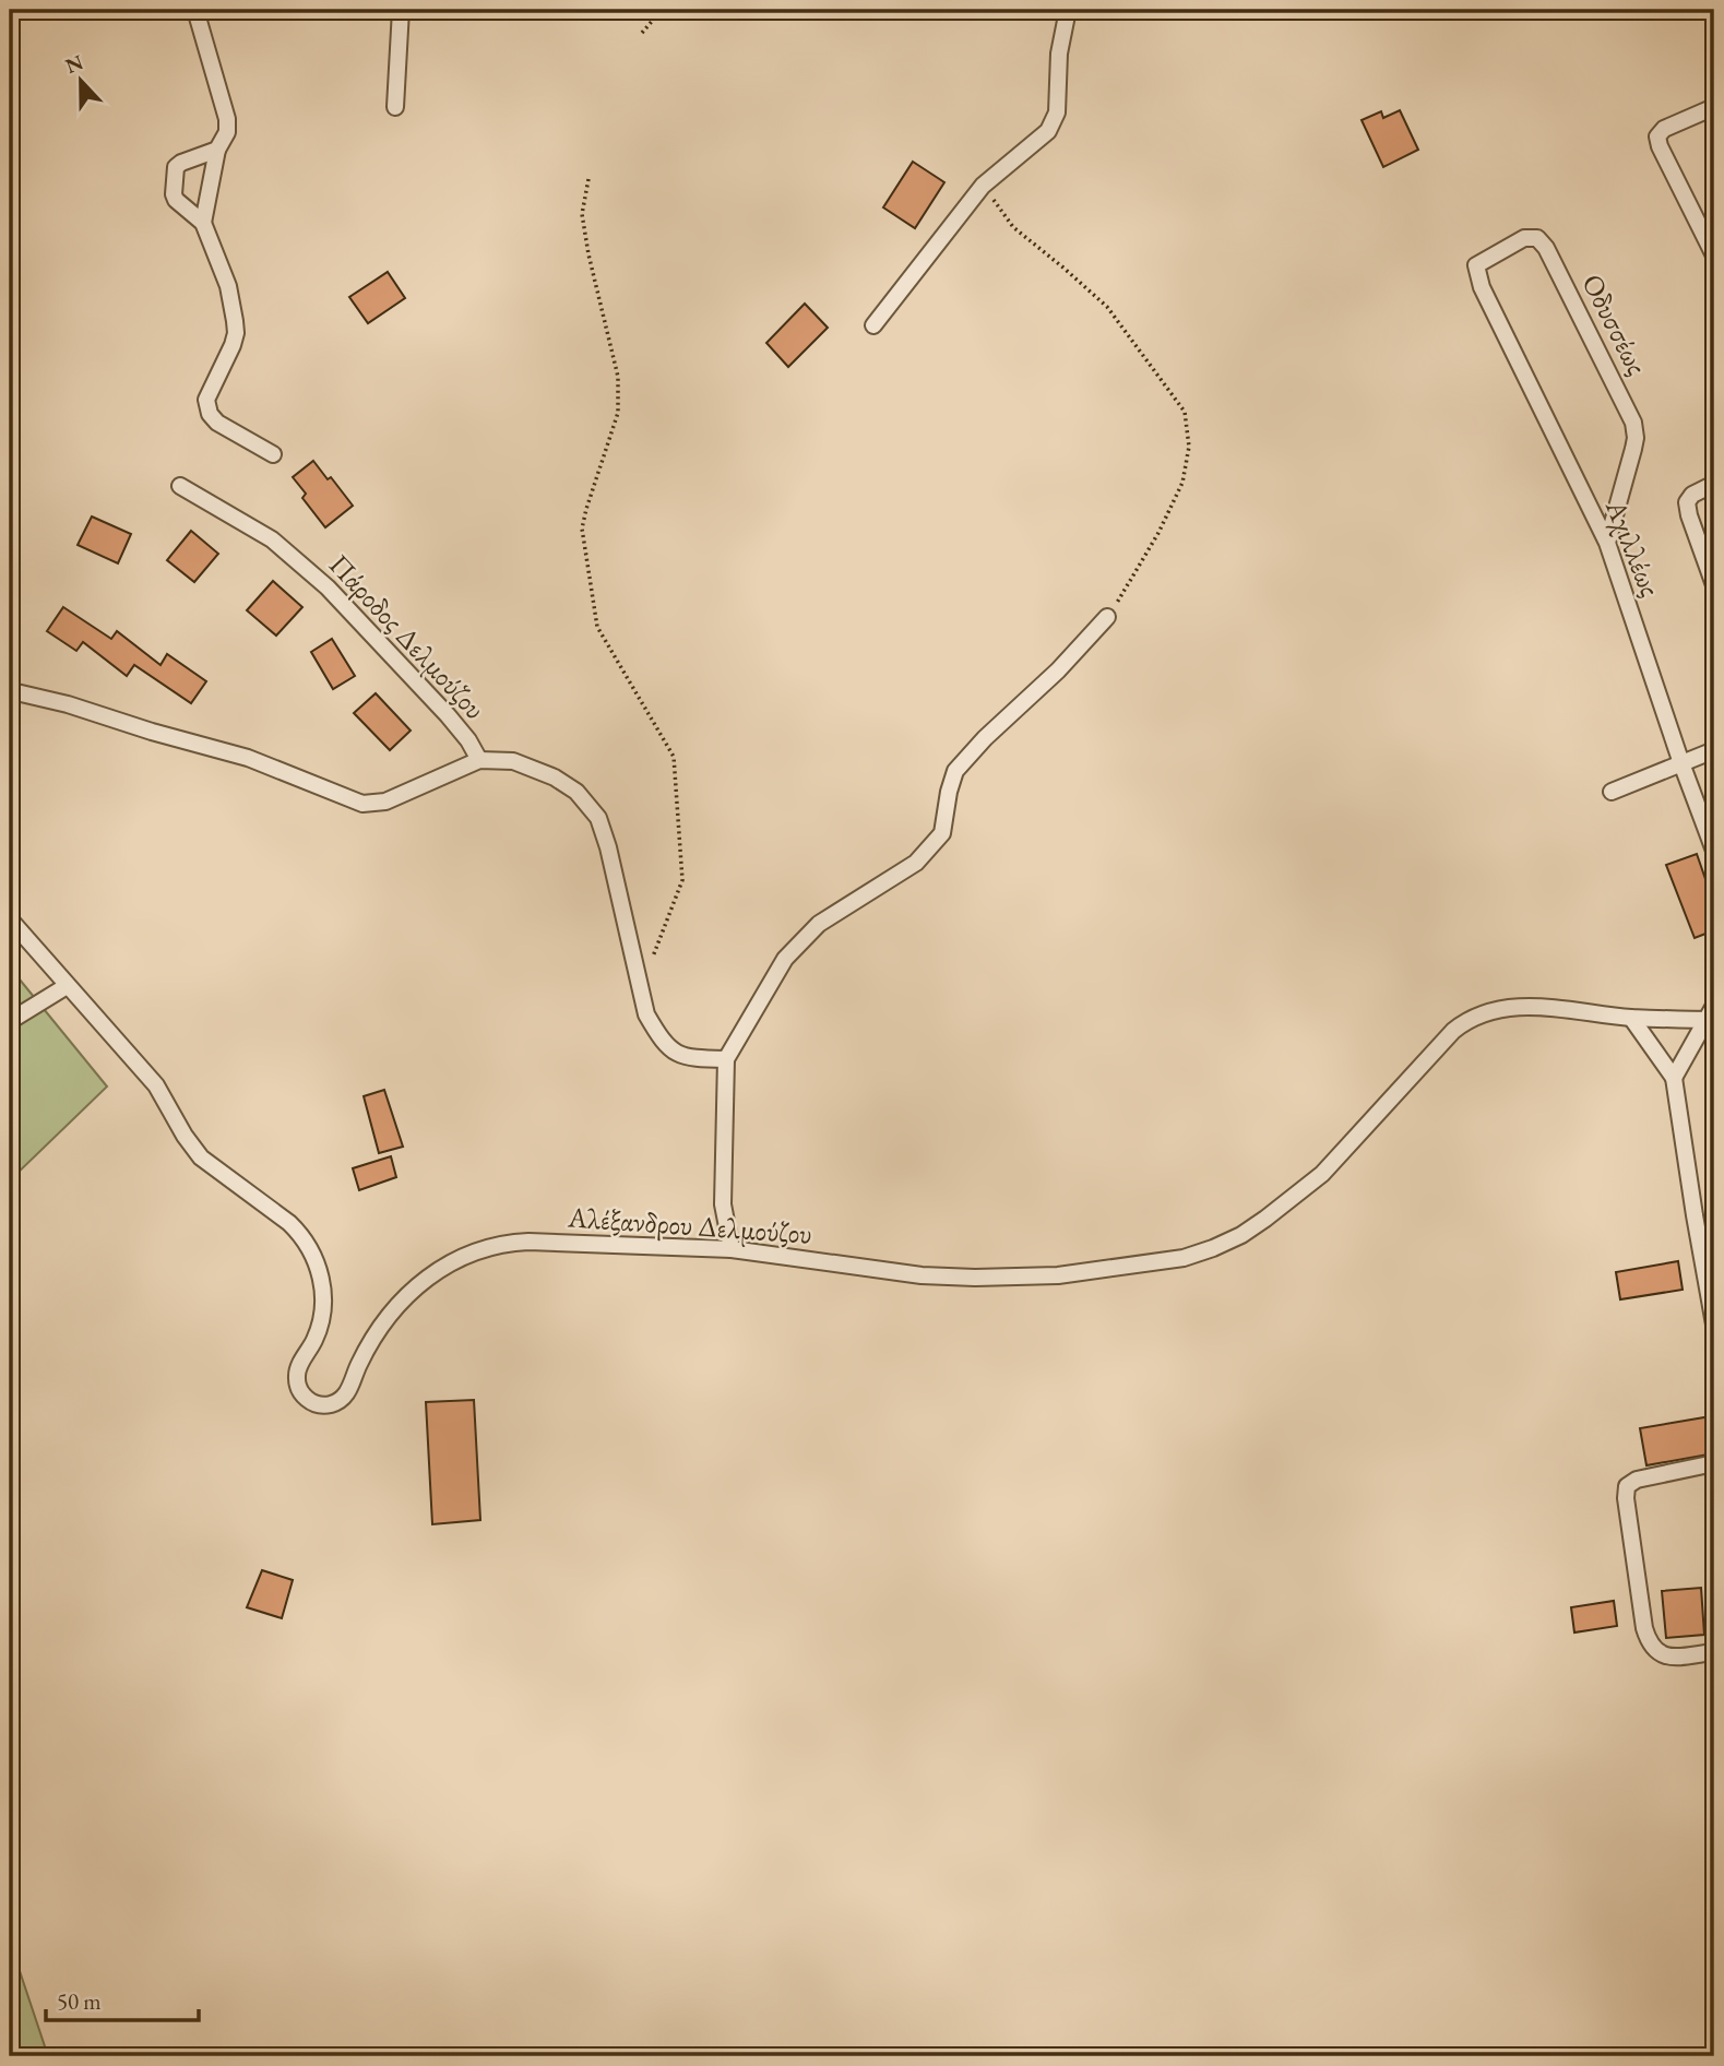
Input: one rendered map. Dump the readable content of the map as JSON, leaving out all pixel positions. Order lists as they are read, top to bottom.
{
  "streets": {
    "street": [
      "Οδυσσέως",
      "Αχιλλέως",
      "Πάροδος Δελμούζου",
      "Αλέξανδρου Δελμούζου"
    ]
  },
  "crossings": [
    ["Οδυσσέως", "Αχιλλέως"]
  ],
  "scale_bar": "50 m",
  "north": "top"
}
